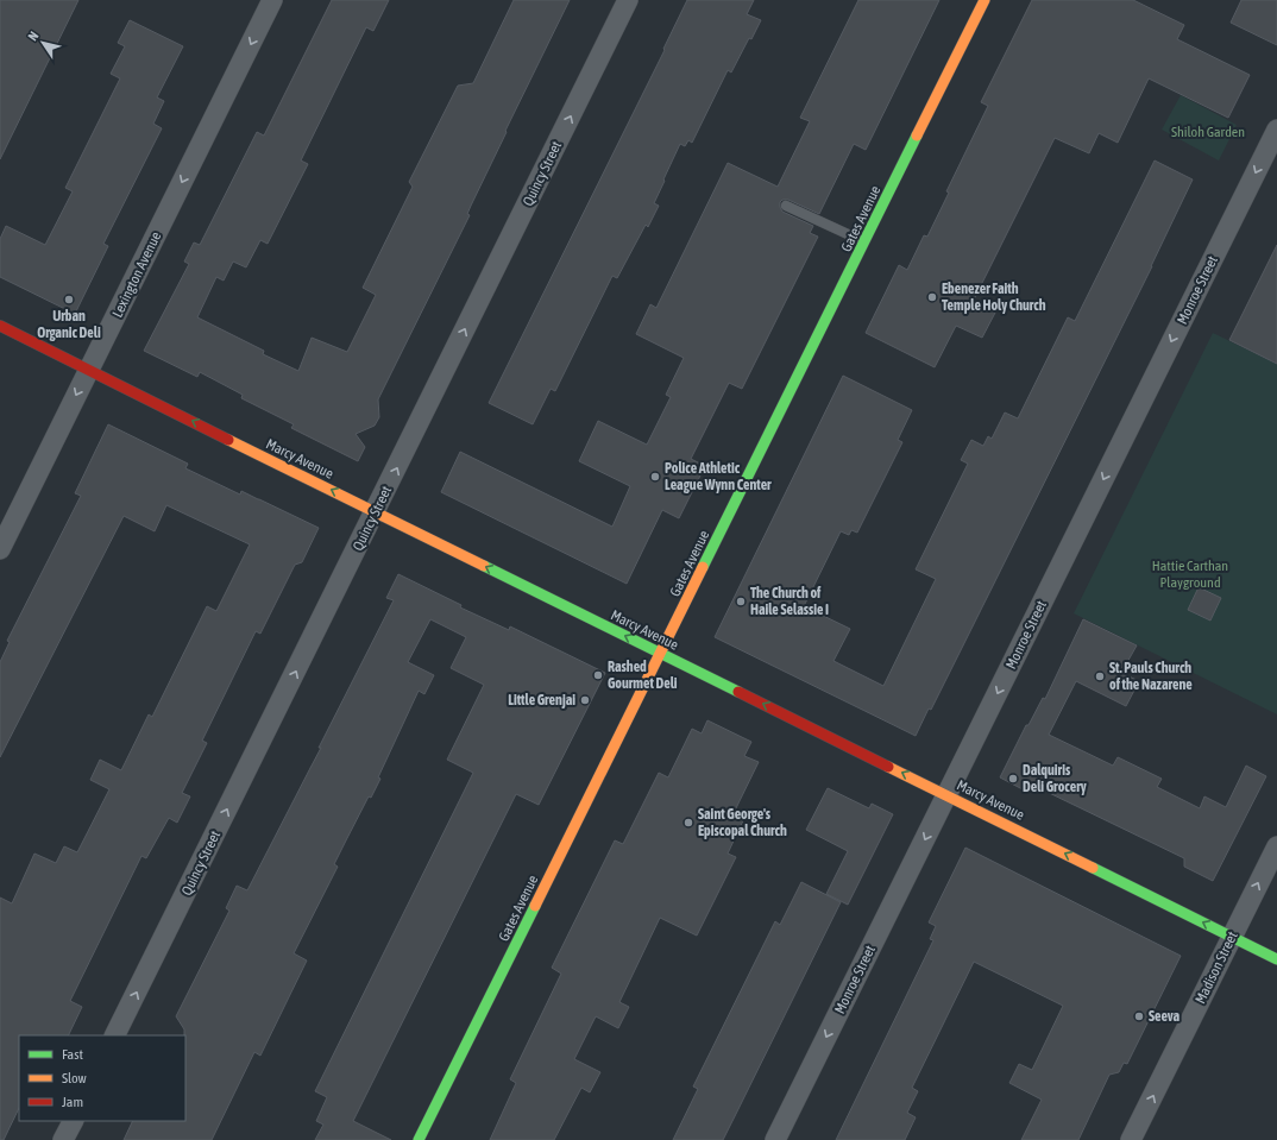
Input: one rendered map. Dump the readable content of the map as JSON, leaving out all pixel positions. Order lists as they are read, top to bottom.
{
  "streets": {
    "street": [
      "Quincy Street",
      "Gates Avenue",
      "Lexington Avenue",
      "Monroe Street",
      "Marcy Avenue",
      "Madison Street"
    ]
  },
  "crossings": [
    ["Quincy Street", "Marcy Avenue"],
    ["Gates Avenue", "Marcy Avenue"],
    ["Lexington Avenue", "Marcy Avenue"],
    ["Monroe Street", "Marcy Avenue"],
    ["Marcy Avenue", "Madison Street"]
  ],
  "one_way": [
    "Quincy Street",
    "Lexington Avenue",
    "Monroe Street",
    "Marcy Avenue",
    "Madison Street"
  ],
  "parks": ["Shiloh Garden", "Hattie Carthan Playground"],
  "places": [
    "Ebenezer Faith Temple Holy Church",
    "Urban Organic Deli",
    "Police Athletic League Wynn Center",
    "The Church of Haile Selassie I",
    "Rashed Gourmet Deli",
    "St. Pauls Church of the Nazarene",
    "Little Grenjai",
    "Dalquiris Deli Grocery",
    "Saint George's Episcopal Church",
    "Seeva"
  ],
  "legend": ["Fast", "Slow", "Jam"],
  "north": "top left"
}
